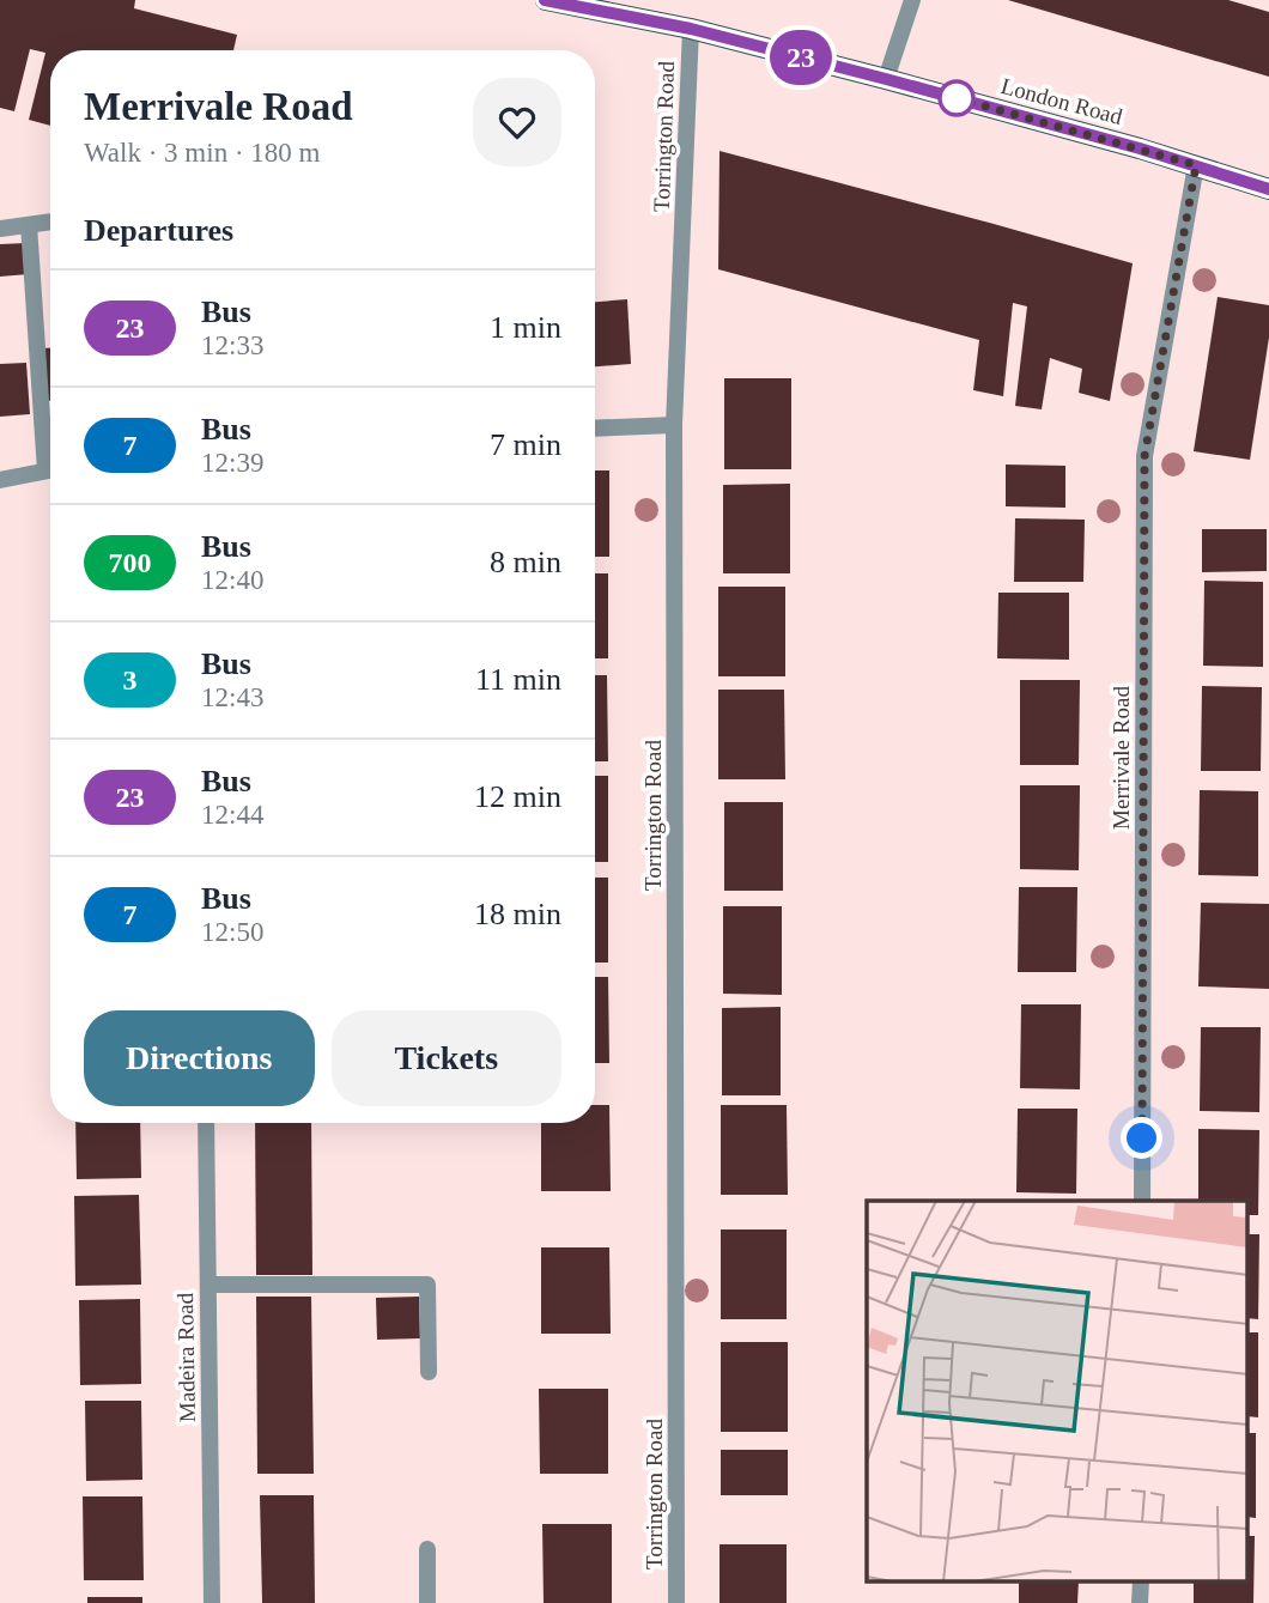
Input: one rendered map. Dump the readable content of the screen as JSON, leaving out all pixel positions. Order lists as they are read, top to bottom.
{
  "streets": {
    "main road": ["London Road"],
    "street": ["Torrington Road", "Merrivale Road", "Madeira Road"]
  },
  "crossings": [
    ["London Road", "Torrington Road"],
    ["London Road", "Merrivale Road"]
  ],
  "lines": ["bus line 23"],
  "page": {
    "on_map": "23",
    "heading": [
      ["Merrivale Road", "Walk · 3 min · 180 m"],
      "Departures"
    ],
    "list": [
      {
        "mark": "23",
        "name": "Bus",
        "note": "12:33",
        "value": "1 min"
      },
      {
        "mark": "7",
        "name": "Bus",
        "note": "12:39",
        "value": "7 min"
      },
      {
        "mark": "700",
        "name": "Bus",
        "note": "12:40",
        "value": "8 min"
      },
      {
        "mark": "3",
        "name": "Bus",
        "note": "12:43",
        "value": "11 min"
      },
      {
        "mark": "23",
        "name": "Bus",
        "note": "12:44",
        "value": "12 min"
      },
      {
        "mark": "7",
        "name": "Bus",
        "note": "12:50",
        "value": "18 min"
      }
    ],
    "buttons": ["Directions", "Tickets"]
  }
}
